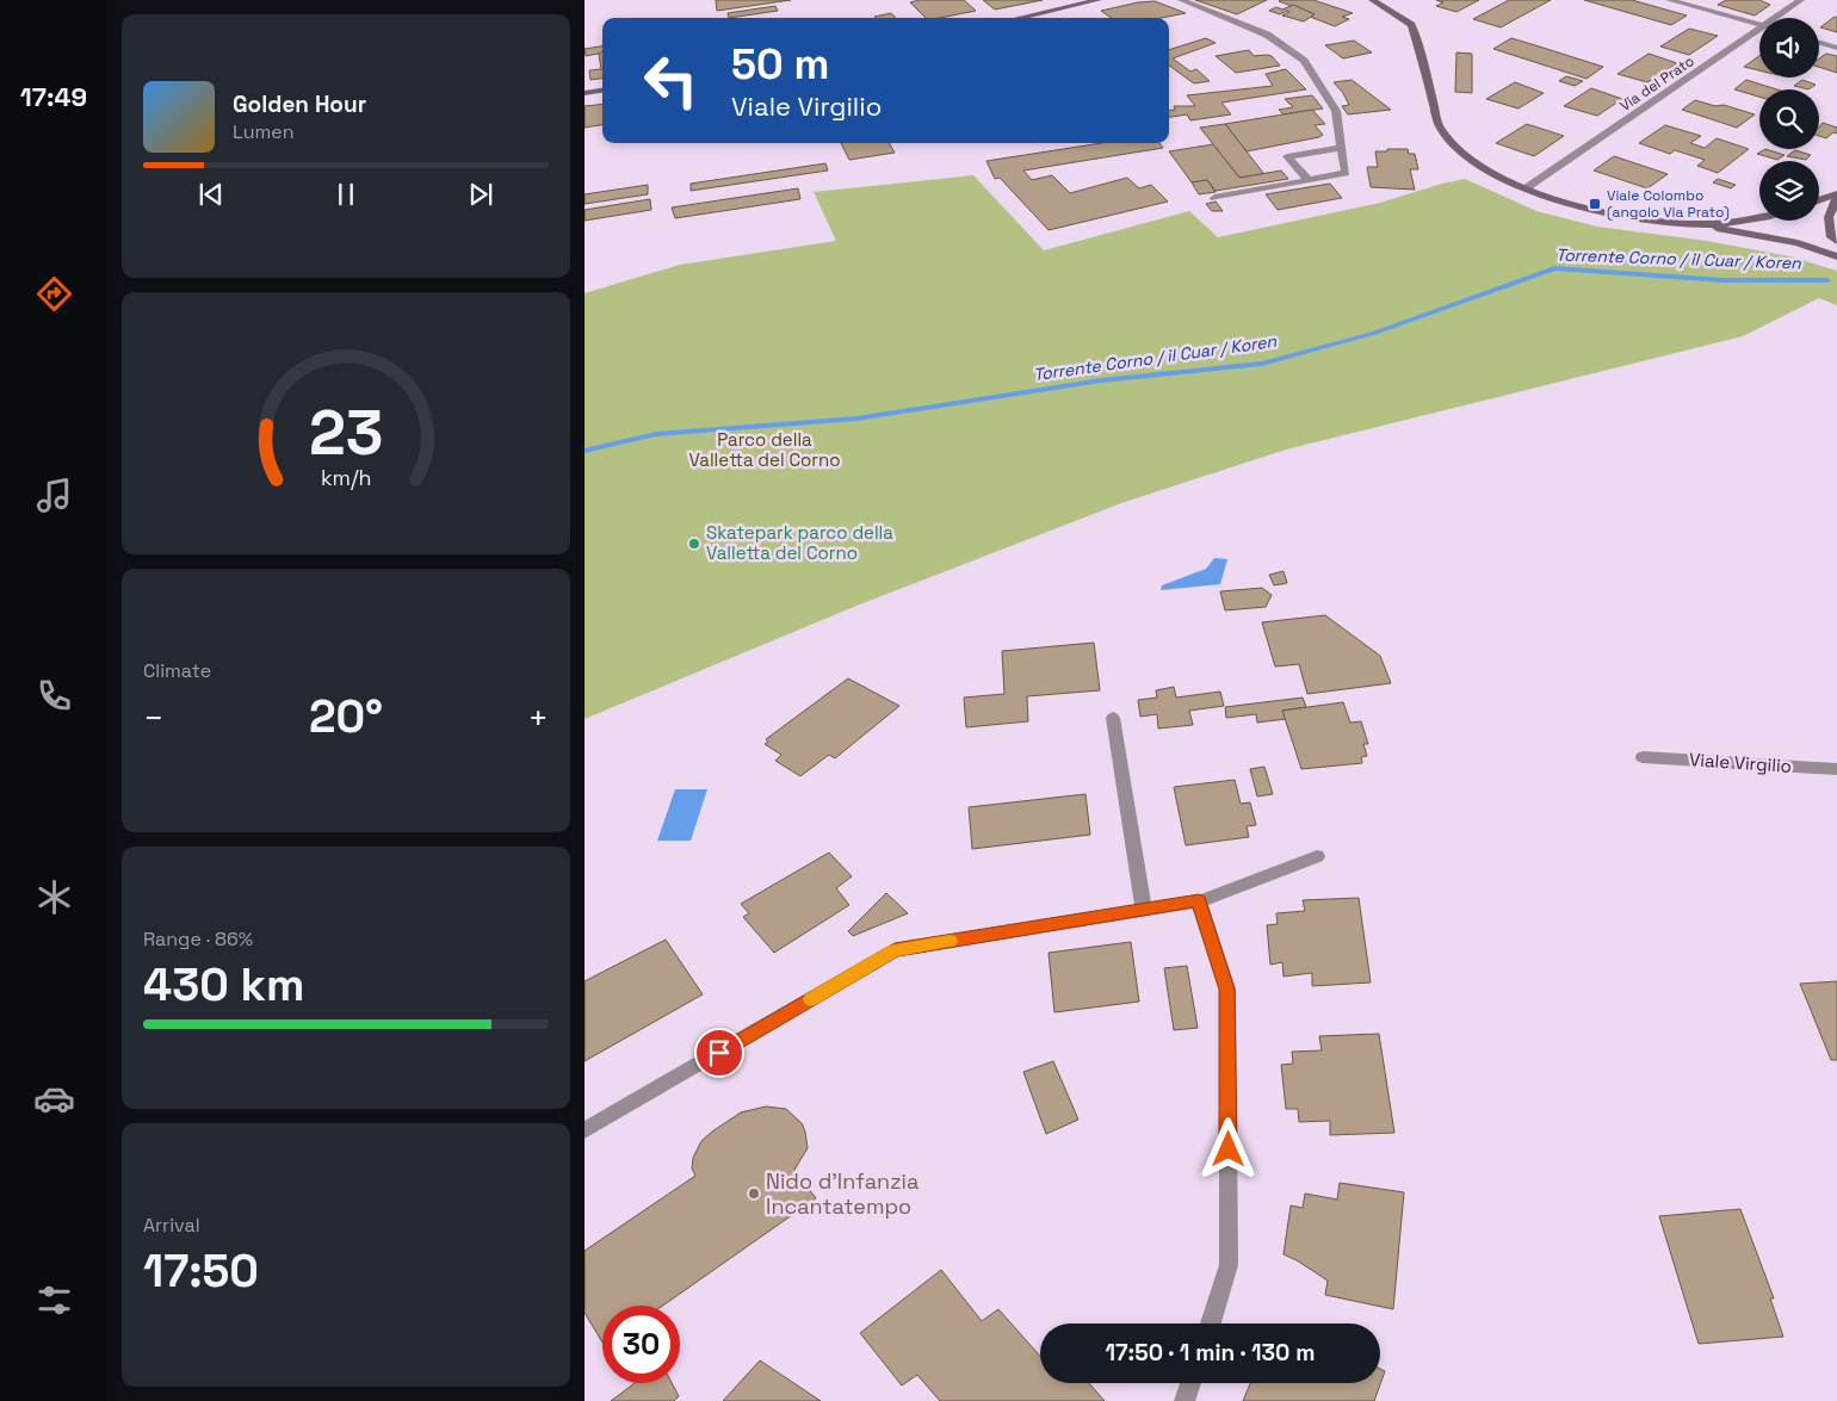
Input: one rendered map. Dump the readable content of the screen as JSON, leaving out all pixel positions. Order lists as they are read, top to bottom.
{
  "streets": {
    "street": ["Via del Prato", "Viale Virgilio"]
  },
  "water": ["Torrente Corno / il Cuar / Koren"],
  "parks": ["Parco della Valletta del Corno"],
  "places": {
    "transit": ["Viale Colombo (angolo Via Prato)"],
    "other": ["Skatepark parco della Valletta del Corno", "Nido d'Infanzia Incantatempo"]
  },
  "page": {
    "tabs": "17:49",
    "turn": ["50 m", "Viale Virgilio"],
    "song": ["Golden Hour", "Lumen"],
    "tile": [
      "Climate",
      ["Range · 86%", "430 km"],
      ["Arrival", "17:50"]
    ],
    "heat": ["−", "20°", "+"],
    "limit": "30",
    "trip": "17:50 · 1 min · 130 m",
    "gauge": ["23", "km/h"]
  }
}
